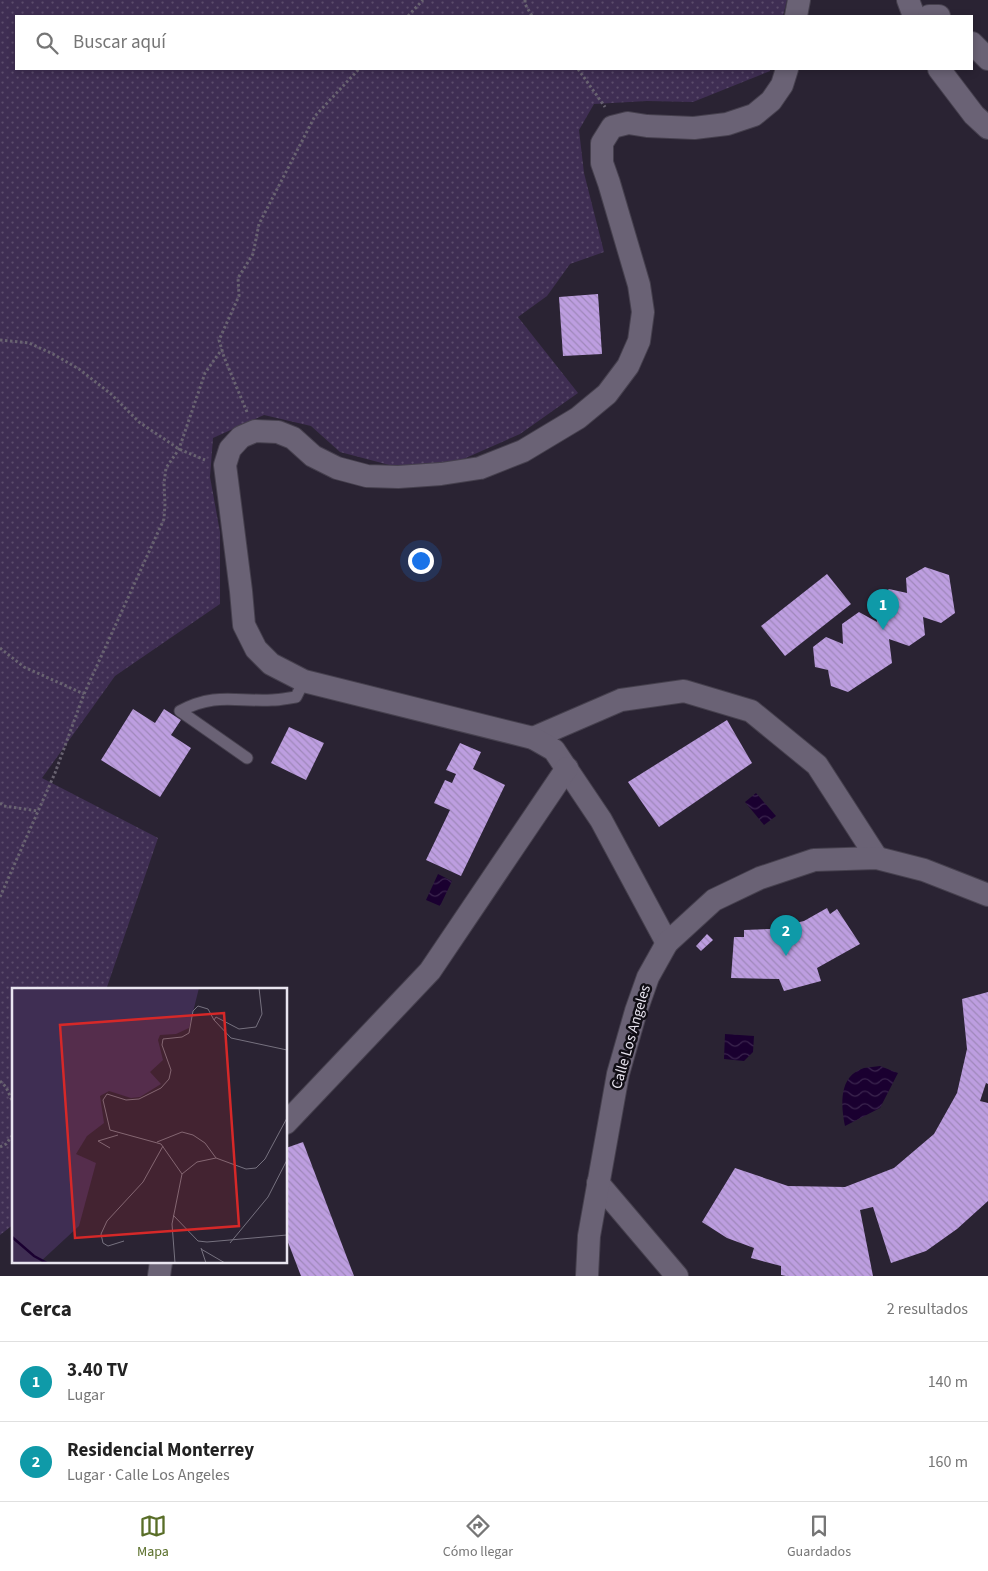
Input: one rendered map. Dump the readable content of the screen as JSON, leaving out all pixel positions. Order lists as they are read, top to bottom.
{
  "streets": {
    "street": ["Calle Los Angeles"]
  },
  "page": {
    "search": "Buscar aquí",
    "pins": ["1", "2"],
    "heading": ["Cerca", "2 resultados"],
    "list": [
      {
        "mark": "1",
        "name": "3.40 TV",
        "note": "Lugar",
        "value": "140 m"
      },
      {
        "mark": "2",
        "name": "Residencial Monterrey",
        "note": "Lugar · Calle Los Angeles",
        "value": "160 m"
      }
    ],
    "nav": ["Mapa", "Cómo llegar", "Guardados"]
  }
}
